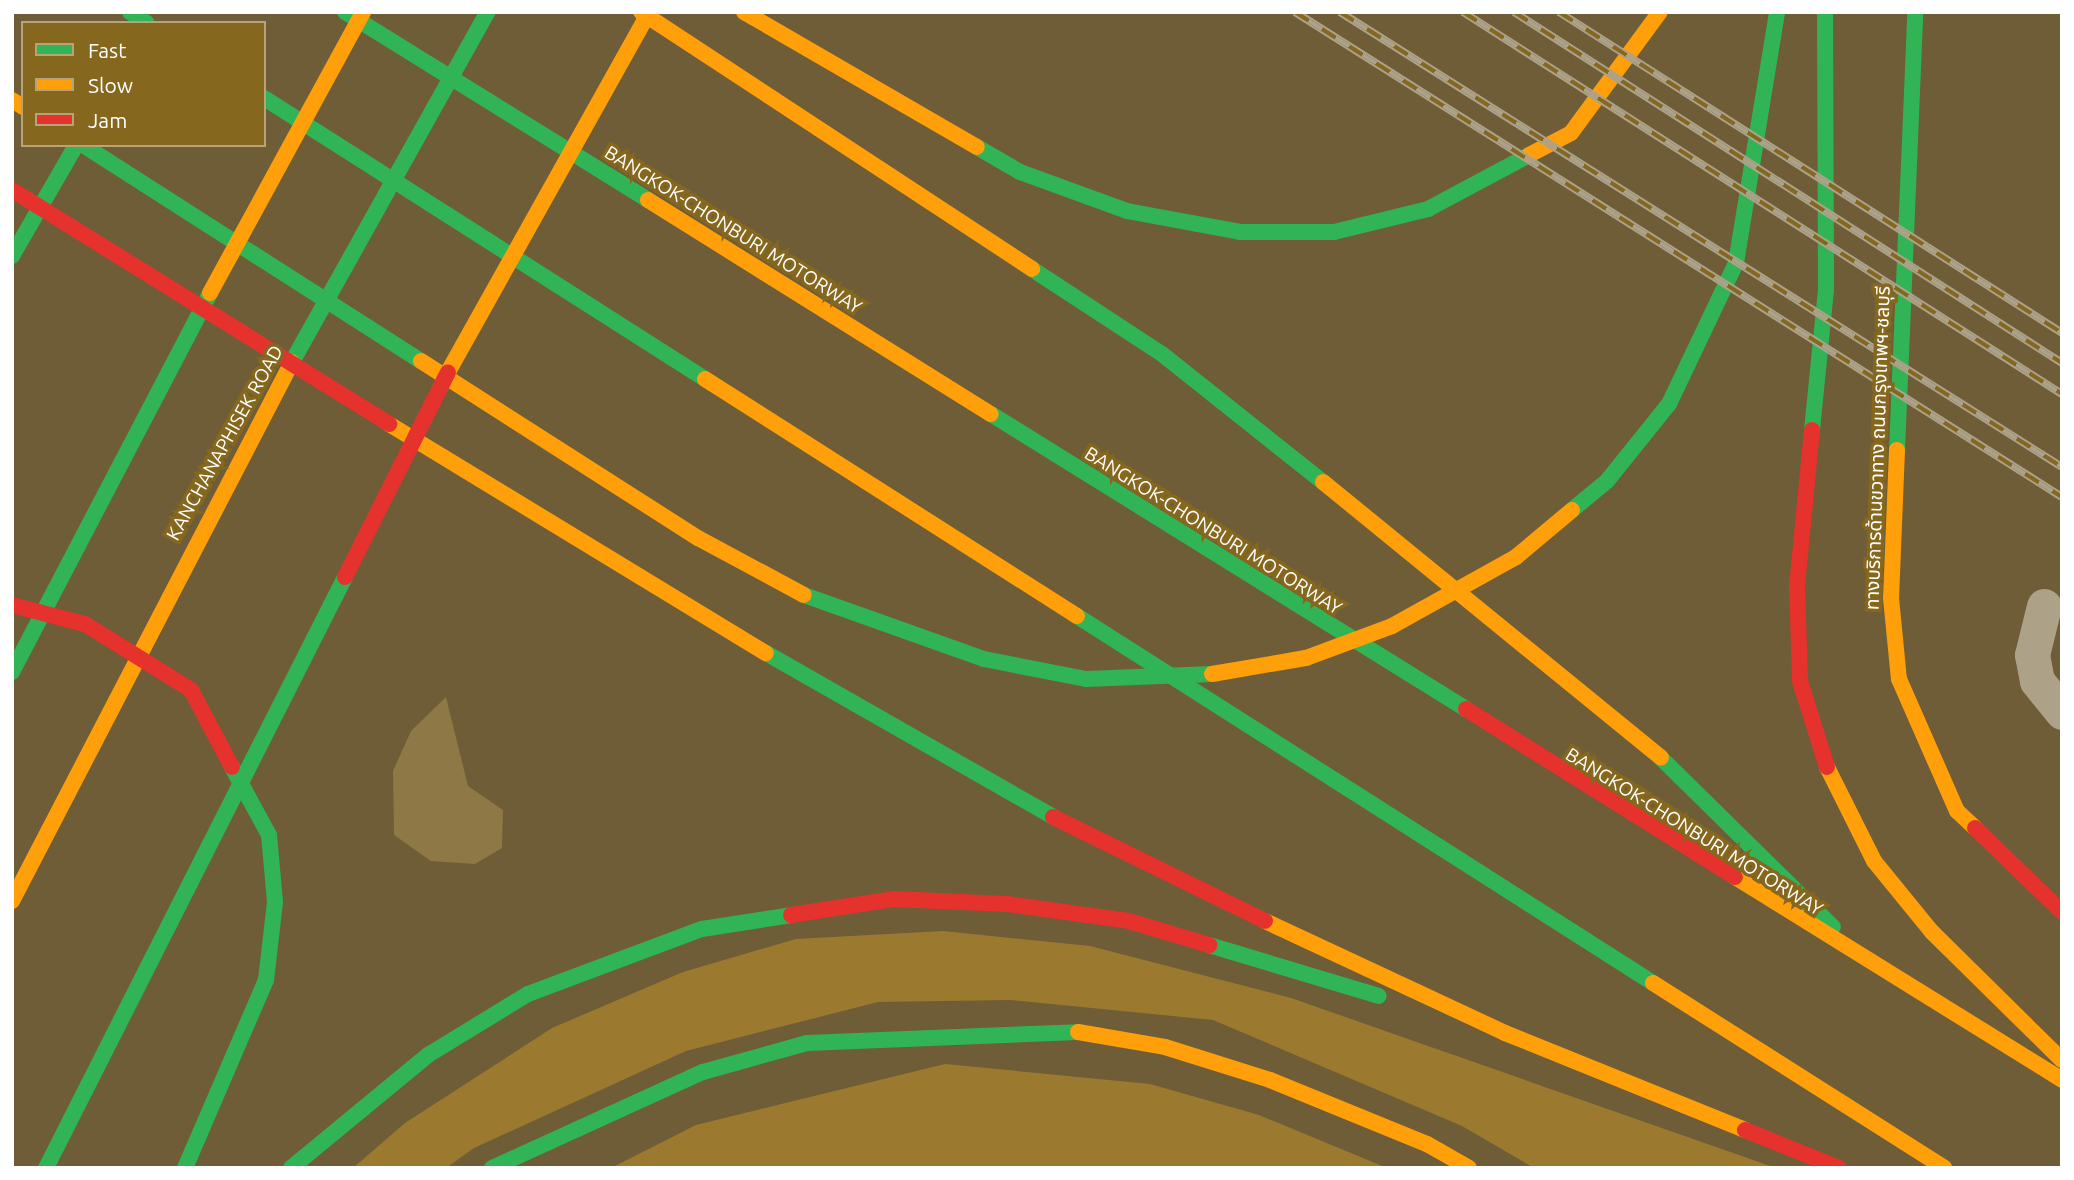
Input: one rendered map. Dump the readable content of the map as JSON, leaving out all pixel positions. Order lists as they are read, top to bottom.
{
  "streets": {
    "main road": ["BANGKOK-CHONBURI MOTORWAY", "KANCHANAPHISEK ROAD", "ทางบริการด้านขวาทาง ถนนกรุงเทพฯ-ชลบุรี"]
  },
  "legend": ["Fast", "Slow", "Jam"]
}
